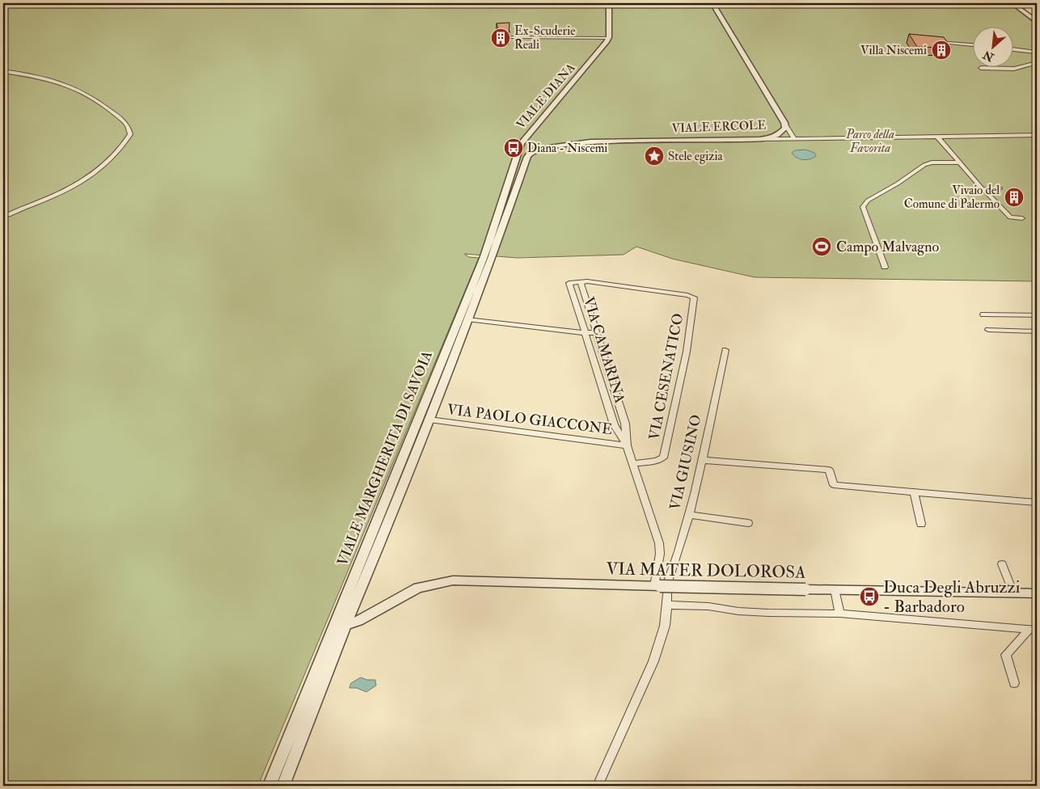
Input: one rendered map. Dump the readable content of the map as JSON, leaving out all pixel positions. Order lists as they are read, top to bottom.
{
  "streets": {
    "street": [
      "VIALE DIANA",
      "VIALE ERCOLE",
      "VIA CAMARINA",
      "VIA CESENATICO",
      "VIA PAOLO GIACCONE",
      "VIALE MARGHERITA DI SAVOIA",
      "VIA GIUSINO",
      "VIA MATER DOLOROSA"
    ]
  },
  "crossings": [
    ["VIALE DIANA", "VIALE MARGHERITA DI SAVOIA"],
    ["VIALE ERCOLE", "VIALE MARGHERITA DI SAVOIA"],
    ["VIA CAMARINA", "VIA CESENATICO"],
    ["VIA CAMARINA", "VIA PAOLO GIACCONE"],
    ["VIA CAMARINA", "VIA GIUSINO"],
    ["VIA CAMARINA", "VIA MATER DOLOROSA"],
    ["VIA PAOLO GIACCONE", "VIALE MARGHERITA DI SAVOIA"],
    ["VIALE MARGHERITA DI SAVOIA", "VIA MATER DOLOROSA"],
    ["VIA GIUSINO", "VIA MATER DOLOROSA"]
  ],
  "parks": ["Parco della Favorita"],
  "places": {
    "building": ["Ex-Scuderie Reali", "Villa Niscemi", "Vivaio del Comune di Palermo"],
    "bus stop": ["Diana - Niscemi", "Duca Degli Abruzzi - Barbadoro"],
    "place": ["Stele egizia"],
    "sports": ["Campo Malvagno"]
  },
  "north": "bottom left"
}
